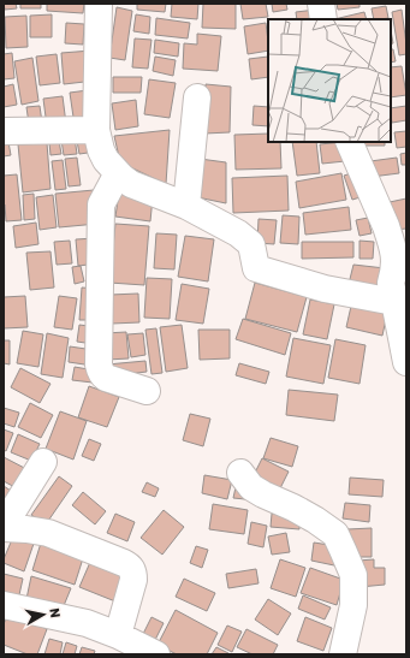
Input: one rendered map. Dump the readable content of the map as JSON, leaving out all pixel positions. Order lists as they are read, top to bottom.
{
  "north": "right"
}
